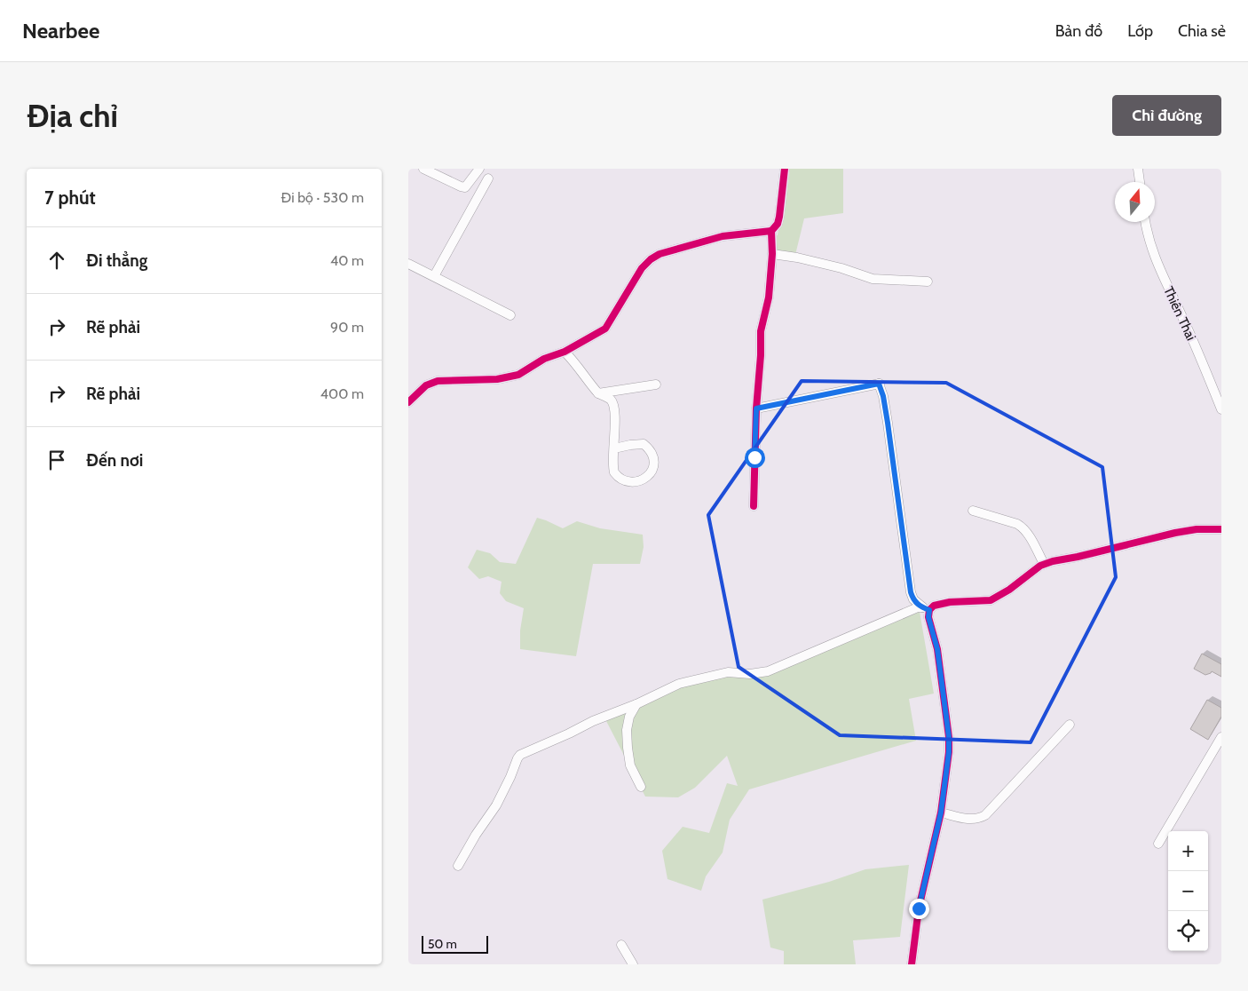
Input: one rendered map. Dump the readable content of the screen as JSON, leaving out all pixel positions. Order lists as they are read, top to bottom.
{
  "streets": {
    "street": ["Thiên Thai"]
  },
  "scale_bar": "50 m",
  "north": "top",
  "page": {
    "header": "Nearbee",
    "nav": ["Bản đồ", "Lớp", "Chia sẻ"],
    "buttons": "Chỉ đường",
    "title": "Địa chỉ",
    "heading": ["7 phút", "Đi bộ · 530 m"],
    "list": [
      ["Đi thẳng", "40 m"],
      ["Rẽ phải", "90 m"],
      ["Rẽ phải", "400 m"],
      "Đến nơi"
    ],
    "map_buttons": ["+", "−"],
    "scale": "50 m"
  }
}
